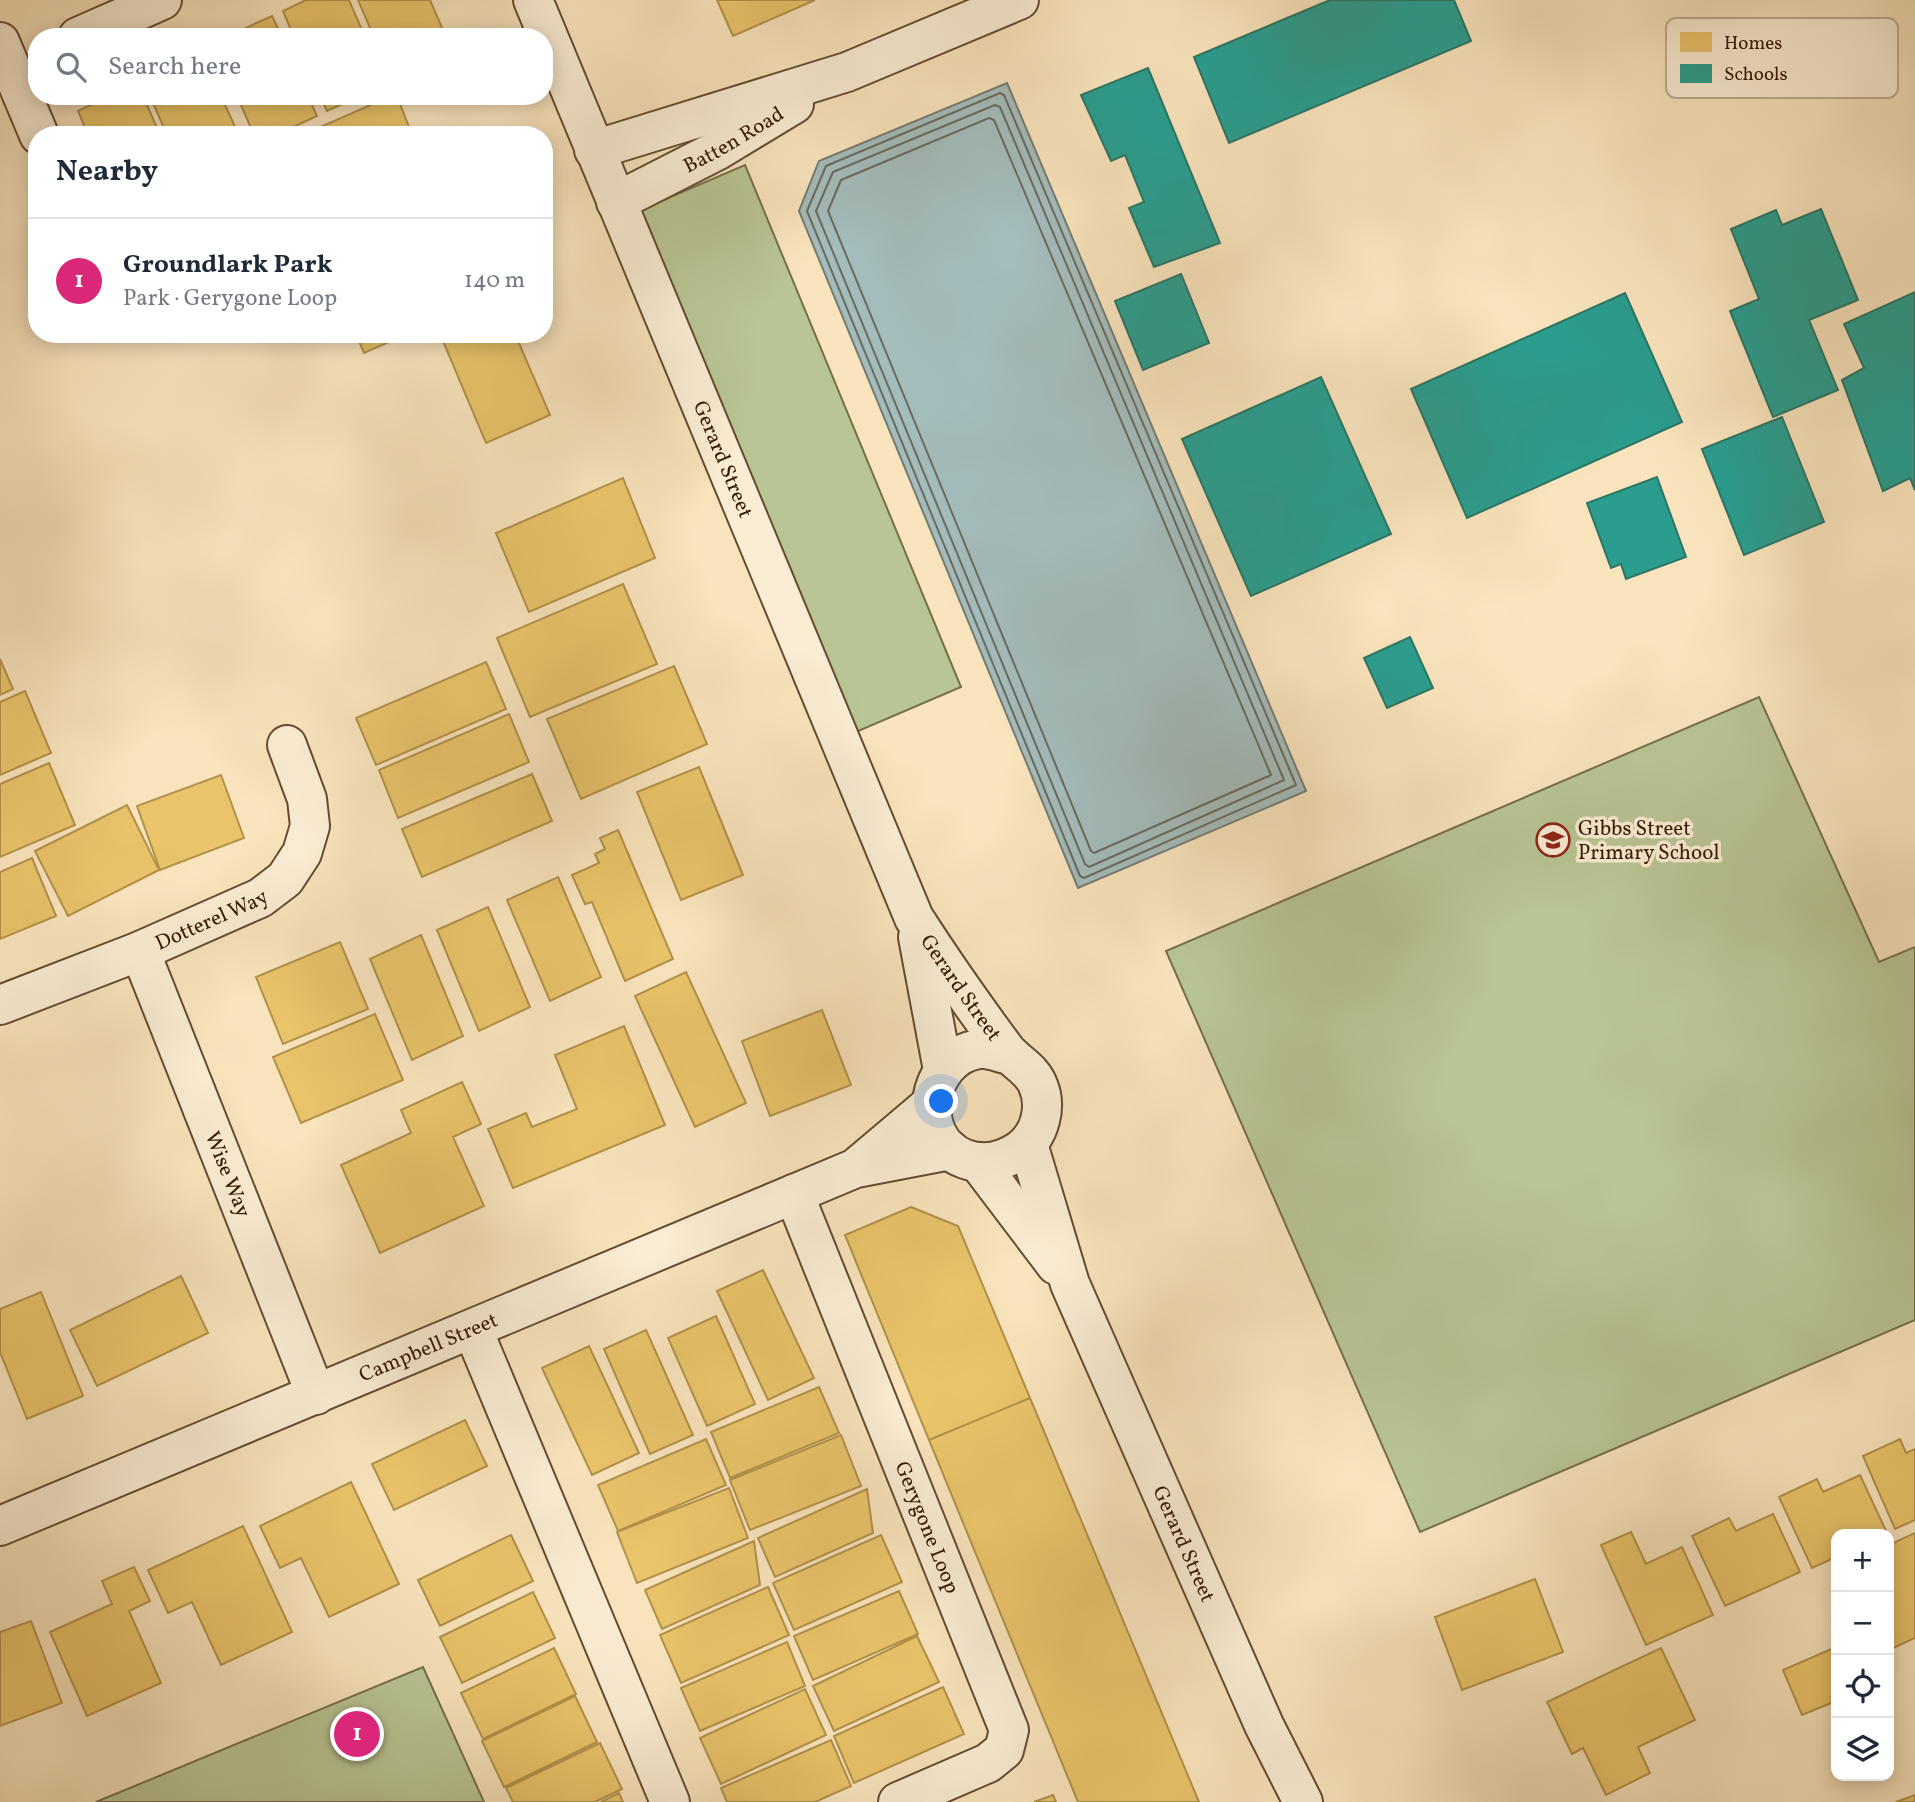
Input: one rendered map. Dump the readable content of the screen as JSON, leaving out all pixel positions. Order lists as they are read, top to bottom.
{
  "streets": {
    "street": [
      "Batten Road",
      "Gerard Street",
      "Dotterel Way",
      "Wise Way",
      "Campbell Street",
      "Gerygone Loop"
    ]
  },
  "crossings": [
    ["Batten Road", "Gerard Street"],
    ["Gerard Street", "Campbell Street"],
    ["Dotterel Way", "Wise Way"],
    ["Wise Way", "Campbell Street"],
    ["Campbell Street", "Gerygone Loop"]
  ],
  "places": {
    "school or university": ["Gibbs Street Primary School"]
  },
  "legend": ["Homes", "Schools"],
  "page": {
    "search": "Search here",
    "heading": "Nearby",
    "list": [
      {
        "mark": "1",
        "name": "Groundlark Park",
        "note": "Park · Gerygone Loop",
        "value": "140 m"
      }
    ],
    "map_buttons": ["+", "−"],
    "pins": "1"
  }
}
